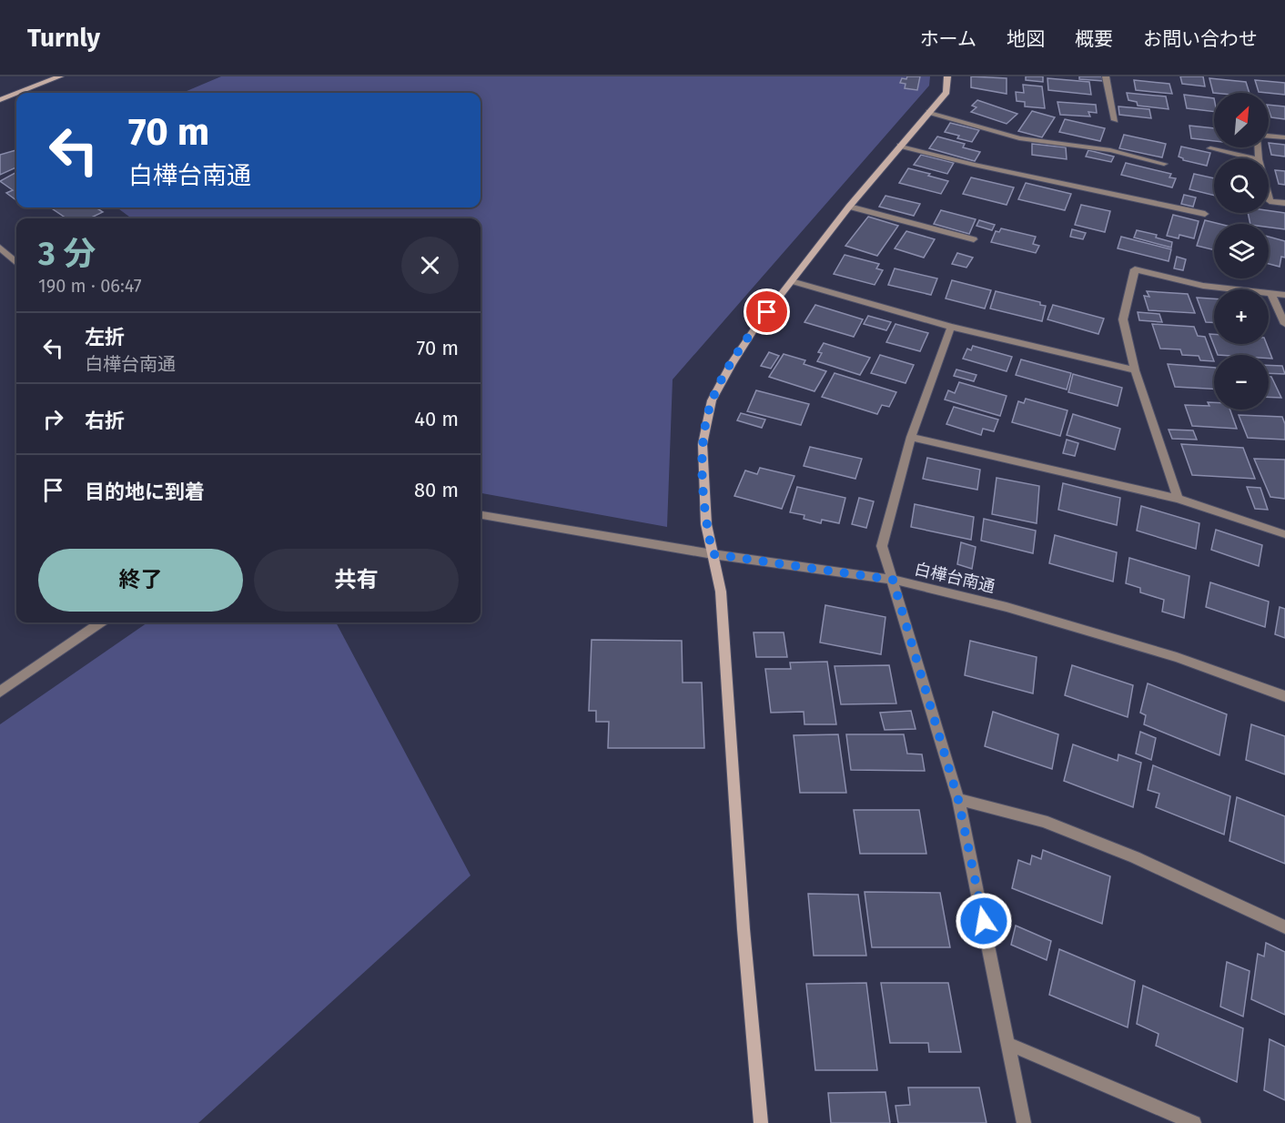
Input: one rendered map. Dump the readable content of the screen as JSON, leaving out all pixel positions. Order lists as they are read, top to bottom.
{
  "streets": {
    "street": ["白樺台南通"]
  },
  "north": "top right",
  "page": {
    "header": "Turnly",
    "nav": [
      "ホーム",
      "地図",
      "概要",
      "お問い合わせ"
    ],
    "map_buttons": ["+", "−"],
    "turn": ["70 m", "白樺台南通"],
    "heading": ["3 分", "190 m · 06:47"],
    "list": [
      {
        "name": "左折",
        "note": "白樺台南通",
        "value": "70 m"
      },
      {
        "name": "右折",
        "value": "40 m"
      },
      {
        "name": "目的地に到着",
        "value": "80 m"
      }
    ],
    "buttons": ["終了", "共有"]
  }
}
